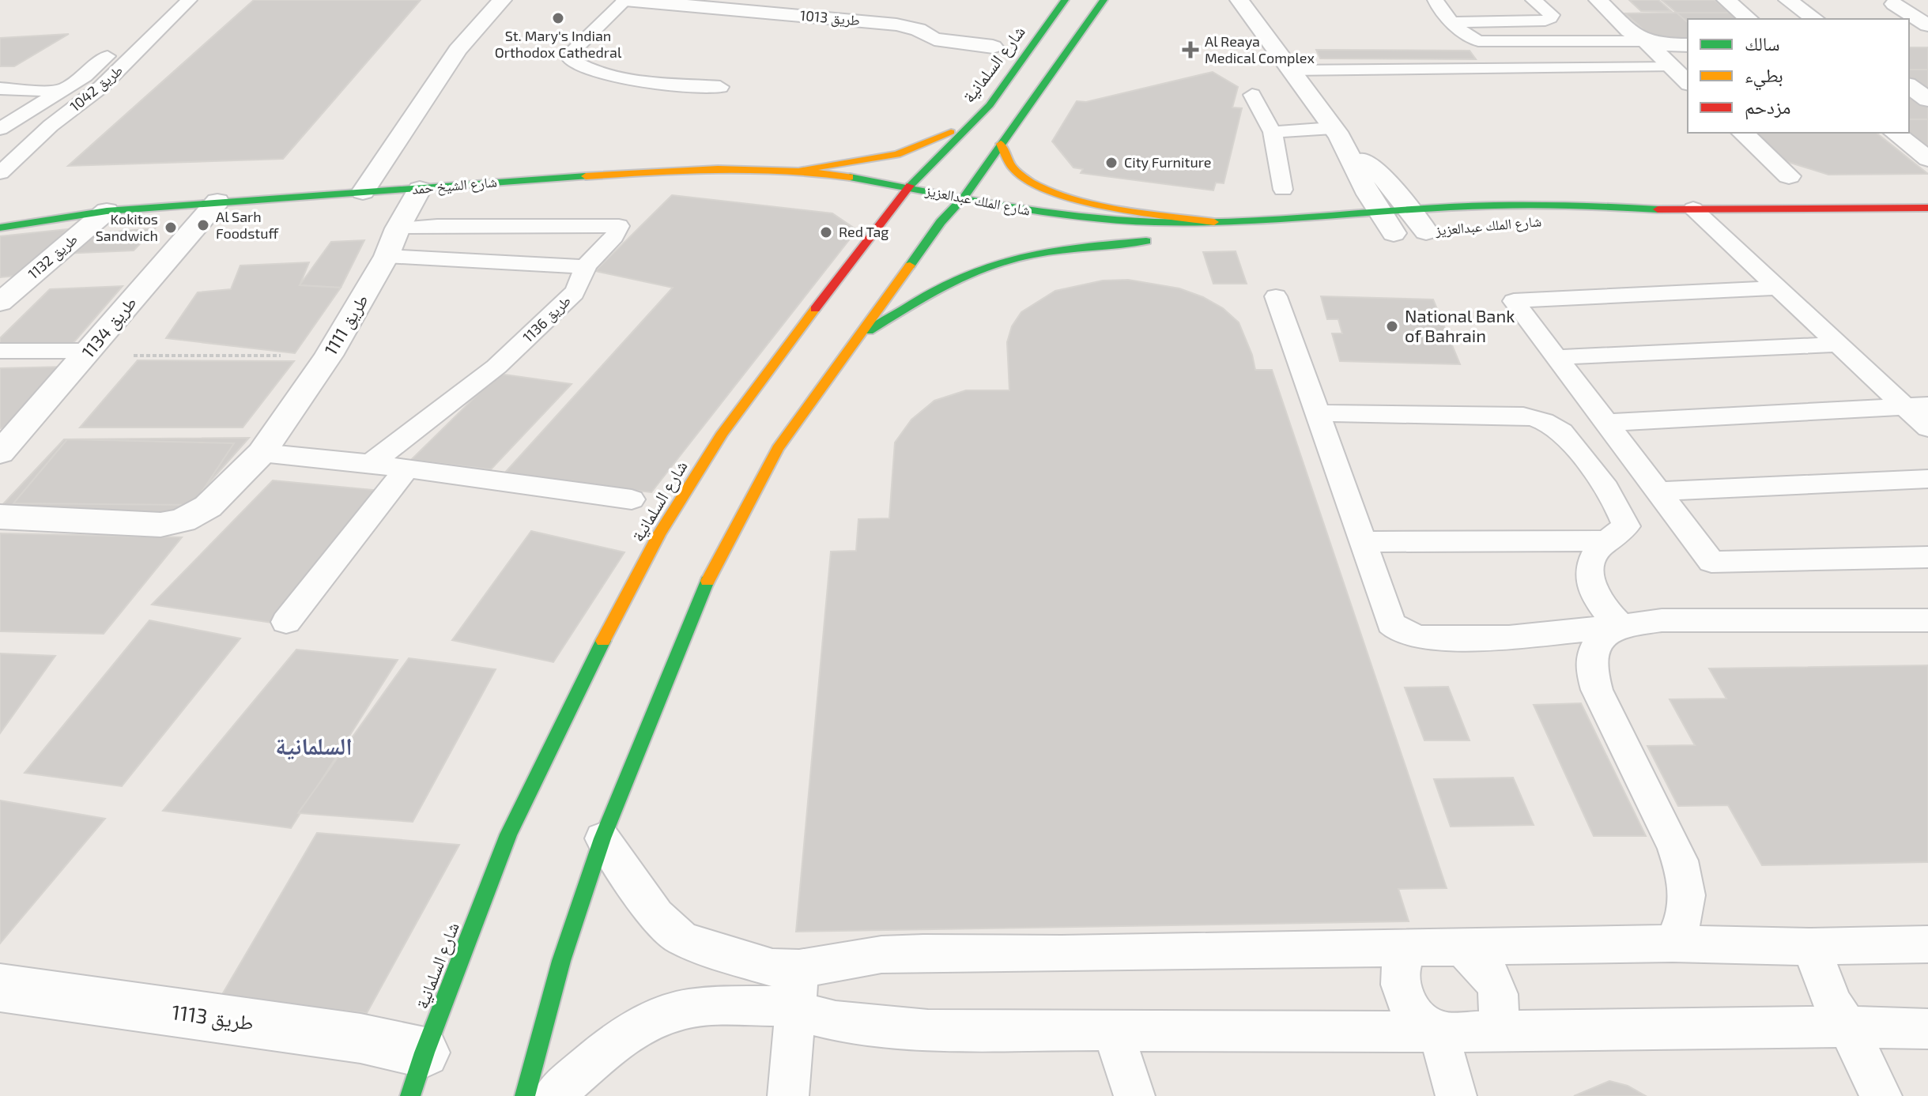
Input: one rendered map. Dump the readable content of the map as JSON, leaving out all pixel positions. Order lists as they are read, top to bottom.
{
  "streets": {
    "main road": ["شارع السلمانية", "شارع الشيخ حمد", "شارع الملك عبدالعزيز"],
    "street": [
      "طريق 1013",
      "طريق 1132",
      "طريق 1111",
      "طريق 1134",
      "طريق 1113"
    ],
    "lane": ["طريق 1042", "طريق 1136"]
  },
  "crossings": [
    ["شارع السلمانية", "شارع الشيخ حمد"],
    ["شارع السلمانية", "شارع الملك عبدالعزيز"],
    ["شارع السلمانية", "طريق 1113"],
    ["شارع الشيخ حمد", "شارع الملك عبدالعزيز"],
    ["شارع الشيخ حمد", "طريق 1132"],
    ["شارع الشيخ حمد", "طريق 1111"],
    ["شارع الشيخ حمد", "طريق 1134"],
    ["طريق 1136", "طريق 1111"]
  ],
  "districts": ["السلمانية"],
  "places": {
    "other": [
      "St. Mary's Indian Orthodox Cathedral",
      "City Furniture",
      "Al Sarh Foodstuff",
      "Kokitos Sandwich",
      "Red Tag",
      "National Bank of Bahrain"
    ],
    "health": ["Al Reaya Medical Complex"]
  },
  "legend": ["سالك", "بطيء", "مزدحم"]
}
